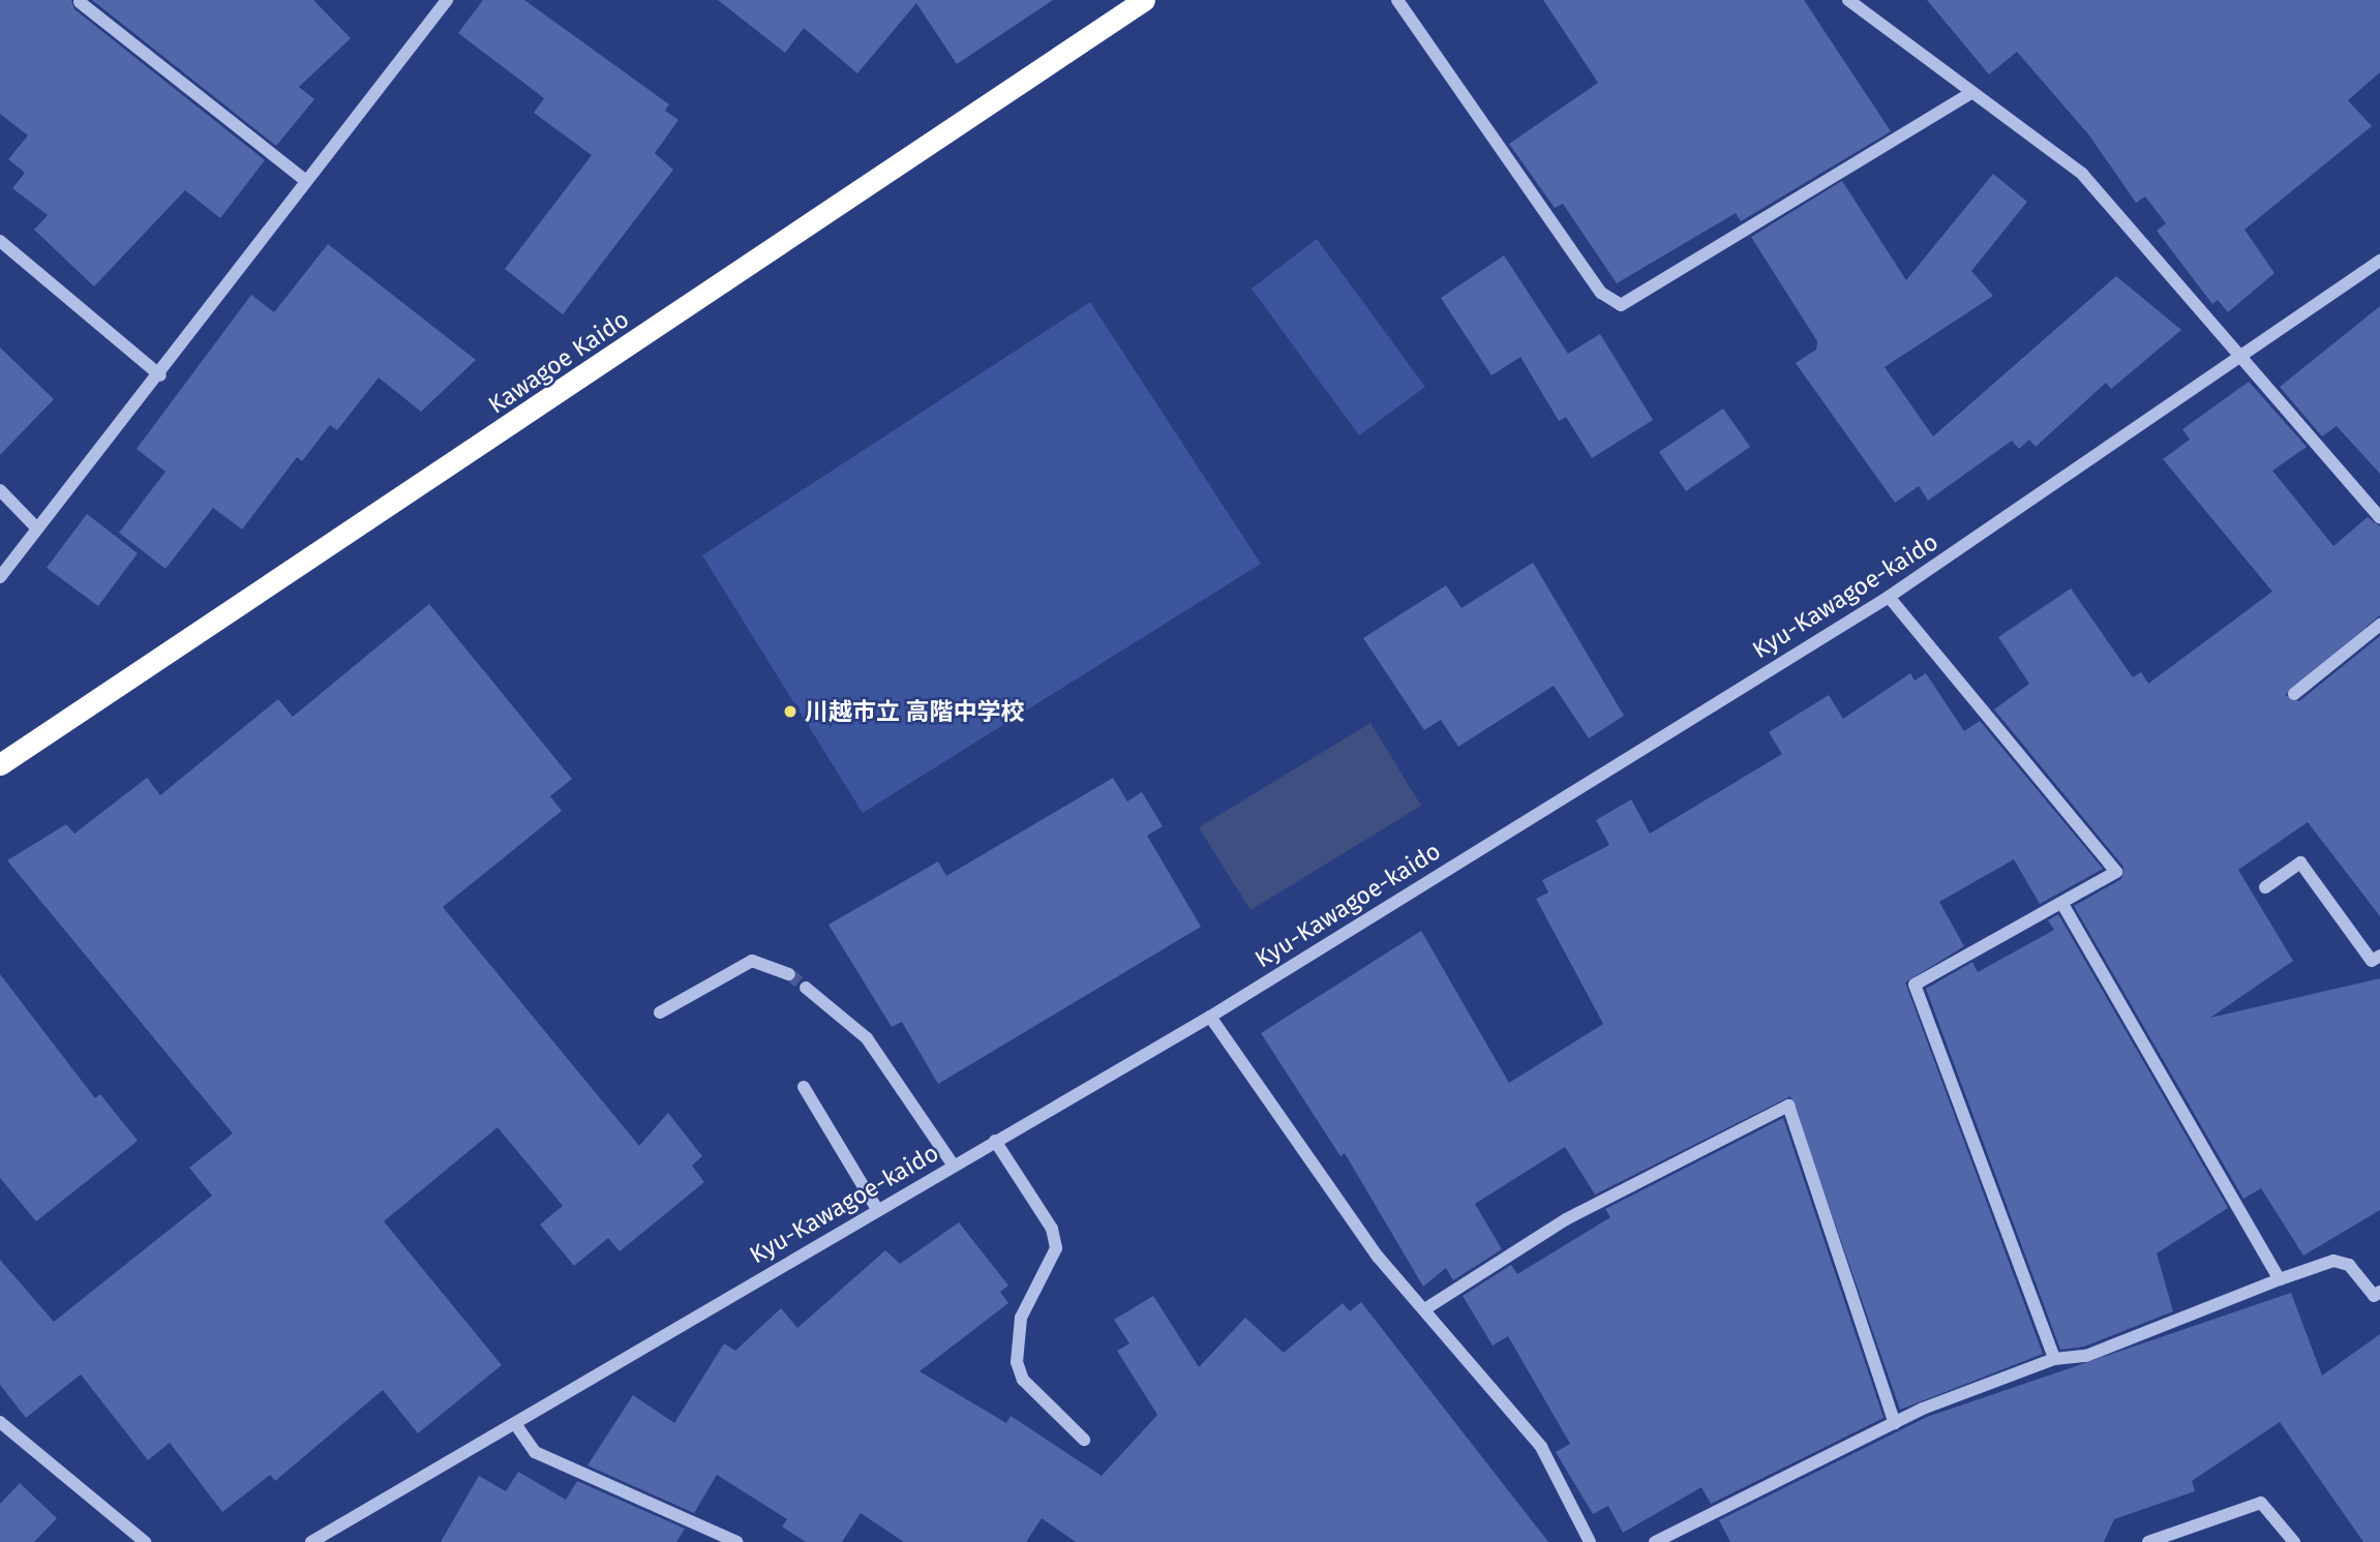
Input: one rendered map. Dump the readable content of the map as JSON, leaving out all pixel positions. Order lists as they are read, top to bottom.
{
  "streets": {
    "highway": ["Kawagoe Kaido"],
    "street": ["Kyu-Kawagoe-kaido"]
  },
  "places": ["川越市立 高階中学校"]
}
